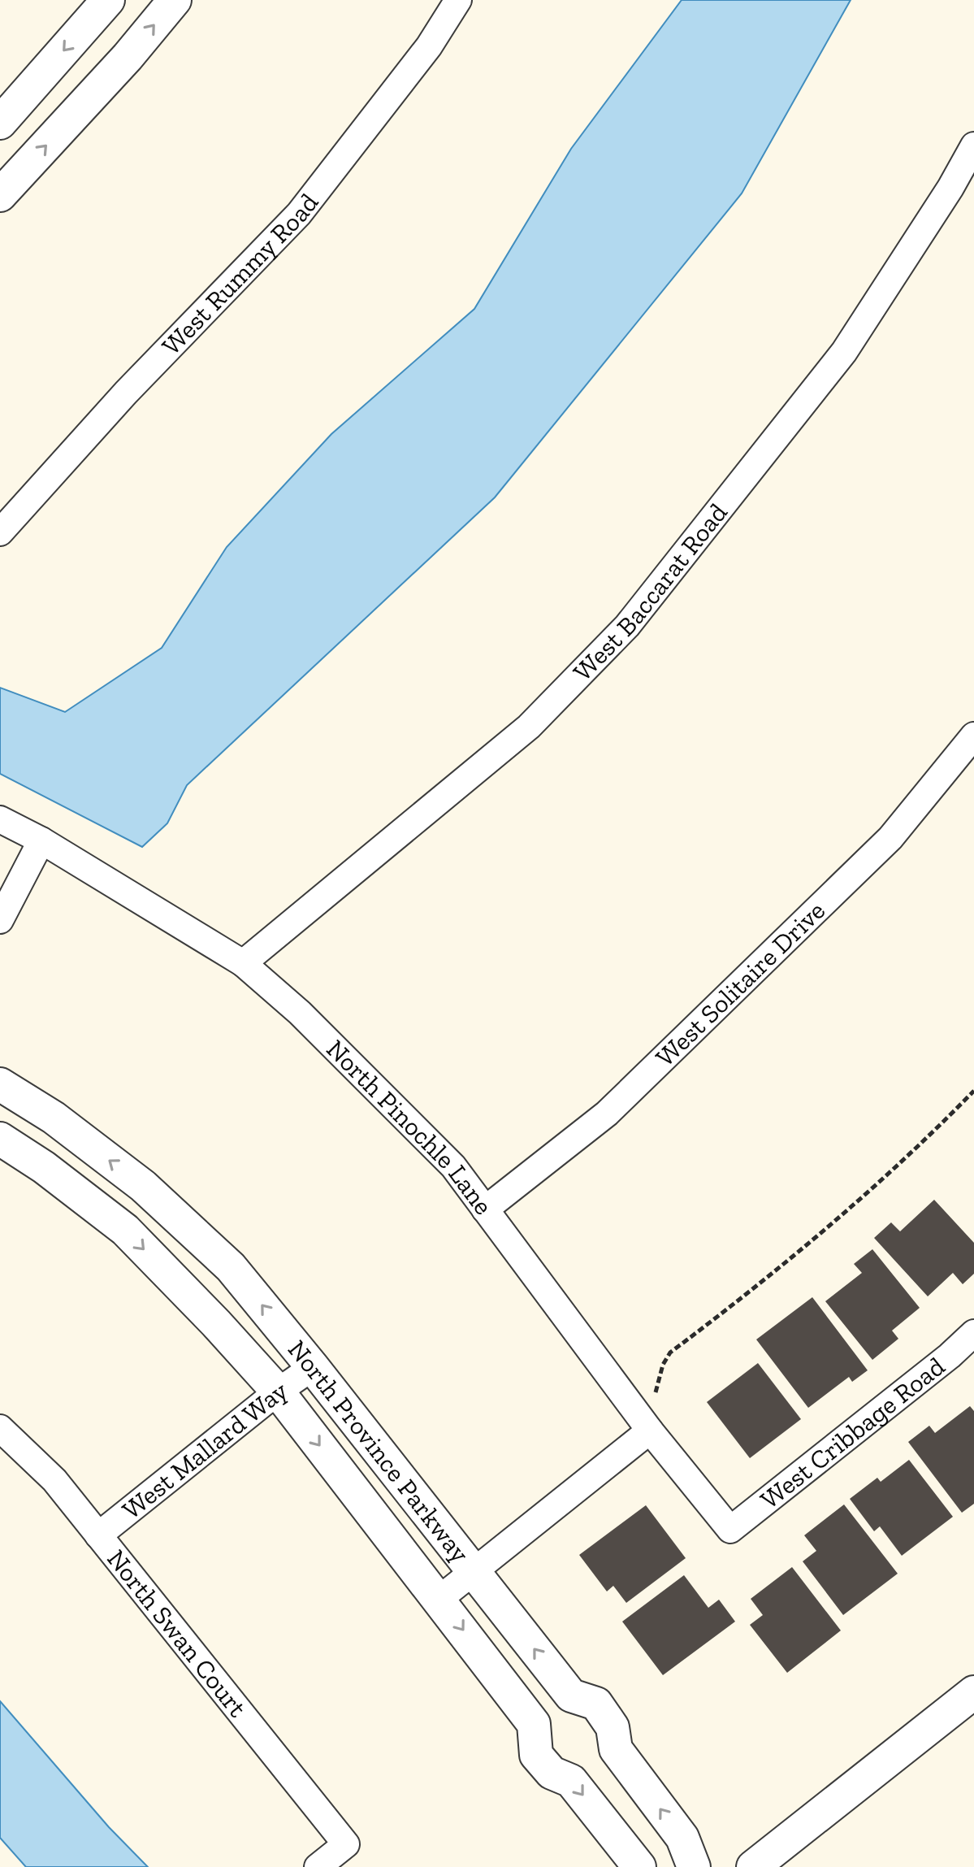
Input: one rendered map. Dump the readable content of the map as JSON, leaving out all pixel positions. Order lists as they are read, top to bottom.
{
  "streets": {
    "street": [
      "West Rummy Road",
      "West Baccarat Road",
      "West Solitaire Drive",
      "North Pinochle Lane",
      "West Cribbage Road",
      "West Mallard Way",
      "North Province Parkway",
      "North Swan Court"
    ]
  },
  "crossings": [
    ["West Baccarat Road", "North Pinochle Lane"],
    ["West Solitaire Drive", "North Pinochle Lane"],
    ["North Pinochle Lane", "West Cribbage Road"],
    ["West Mallard Way", "North Province Parkway"],
    ["West Mallard Way", "North Swan Court"]
  ]
}
